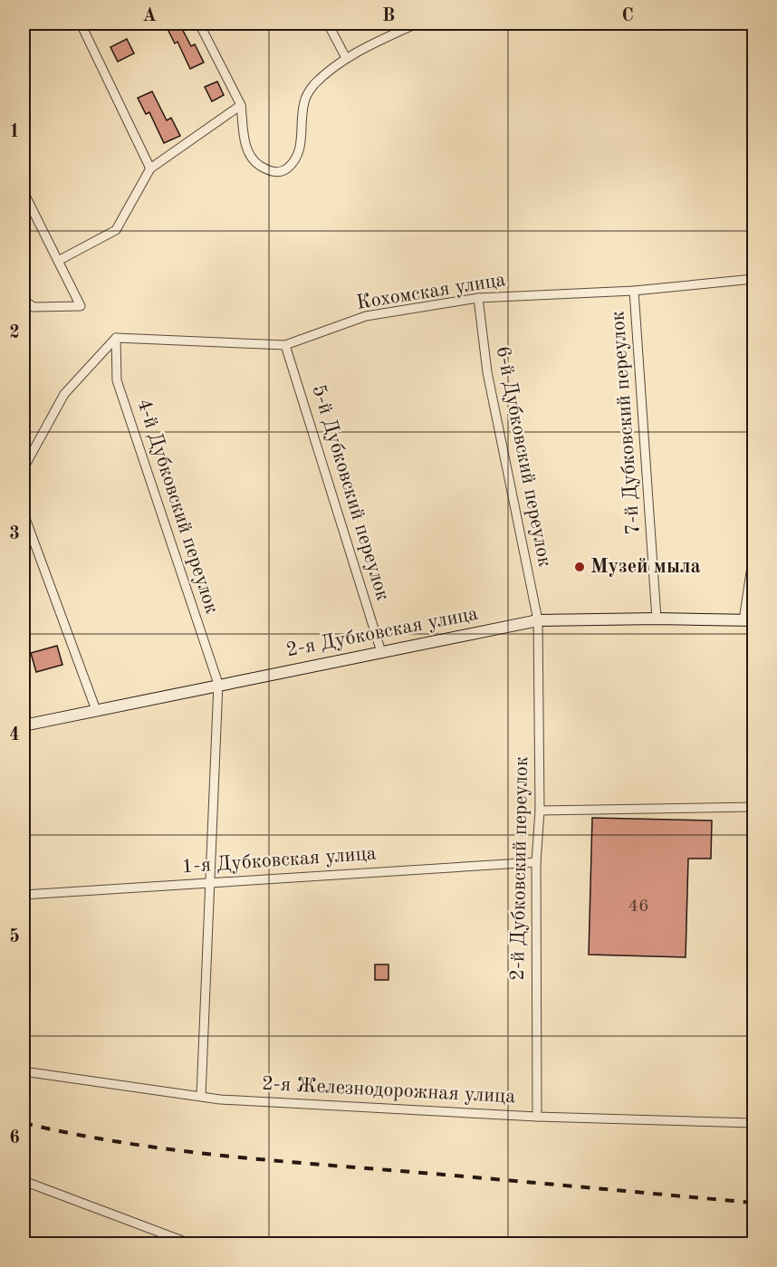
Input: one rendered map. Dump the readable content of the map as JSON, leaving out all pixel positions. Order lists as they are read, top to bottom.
{
  "streets": {
    "main road": ["2-я Дубковская улица"],
    "street": [
      "Кохомская улица",
      "7-й Дубковский переулок",
      "6-й Дубковский переулок",
      "5-й Дубковский переулок",
      "4-й Дубковский переулок",
      "1-я Дубковская улица",
      "2-й Дубковский переулок",
      "2-я Железнодорожная улица"
    ]
  },
  "crossings": [
    ["Кохомская улица", "7-й Дубковский переулок"],
    ["Кохомская улица", "6-й Дубковский переулок"],
    ["Кохомская улица", "5-й Дубковский переулок"],
    ["Кохомская улица", "4-й Дубковский переулок"],
    ["7-й Дубковский переулок", "2-я Дубковская улица"],
    ["6-й Дубковский переулок", "2-я Дубковская улица"],
    ["6-й Дубковский переулок", "2-й Дубковский переулок"],
    ["5-й Дубковский переулок", "2-я Дубковская улица"],
    ["4-й Дубковский переулок", "2-я Дубковская улица"],
    ["2-я Дубковская улица", "2-й Дубковский переулок"],
    ["1-я Дубковская улица", "2-й Дубковский переулок"],
    ["2-й Дубковский переулок", "2-я Железнодорожная улица"]
  ],
  "places": ["Музей мыла"],
  "house_numbers": ["46"],
  "grid": {
    "columns": ["A", "B", "C"],
    "rows": [
      "1",
      "2",
      "3",
      "4",
      "5",
      "6"
    ]
  }
}
